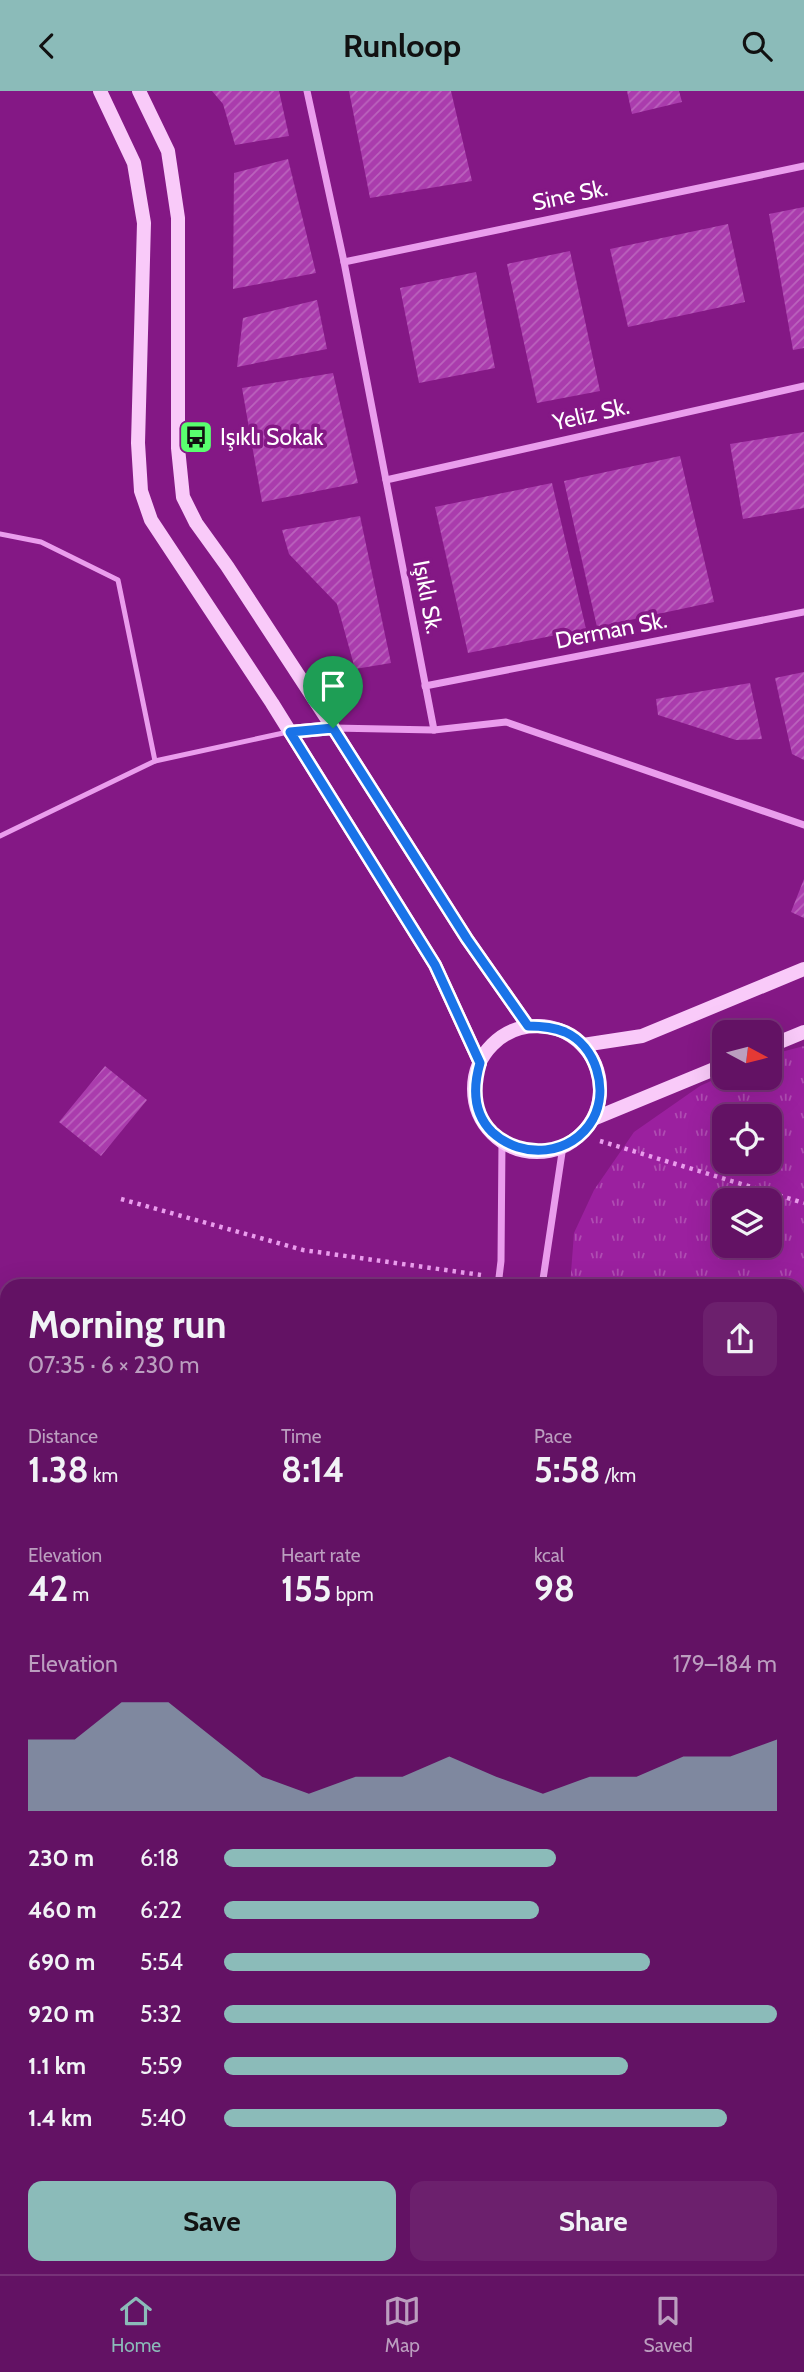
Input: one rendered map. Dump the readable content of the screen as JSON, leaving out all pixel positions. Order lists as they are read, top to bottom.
{
  "streets": {
    "street": [
      "Sine Sk.",
      "Yeliz Sk.",
      "Işıklı Sk.",
      "Derman Sk."
    ]
  },
  "crossings": [
    ["Sine Sk.", "Işıklı Sk."],
    ["Yeliz Sk.", "Işıklı Sk."],
    ["Işıklı Sk.", "Derman Sk."]
  ],
  "places": {
    "bus stop": ["Işıklı Sokak"]
  },
  "north": "right",
  "page": {
    "header": "Runloop",
    "heading": ["Morning run", "07:35 · 6 × 230 m"],
    "stats": [
      ["Distance", "1.38 km"],
      ["Time", "8:14"],
      ["Pace", "5:58 /km"],
      ["Elevation", "42 m"],
      ["Heart rate", "155 bpm"],
      ["kcal", "98"]
    ],
    "chart": ["Elevation", "179–184 m"],
    "list": [
      {
        "name": "230 m",
        "note": "6:18"
      },
      {
        "name": "460 m",
        "note": "6:22"
      },
      {
        "name": "690 m",
        "note": "5:54"
      },
      {
        "name": "920 m",
        "note": "5:32"
      },
      {
        "name": "1.1 km",
        "note": "5:59"
      },
      {
        "name": "1.4 km",
        "note": "5:40"
      }
    ],
    "buttons": ["Save", "Share"],
    "tabs": ["Home", "Map", "Saved"]
  }
}
